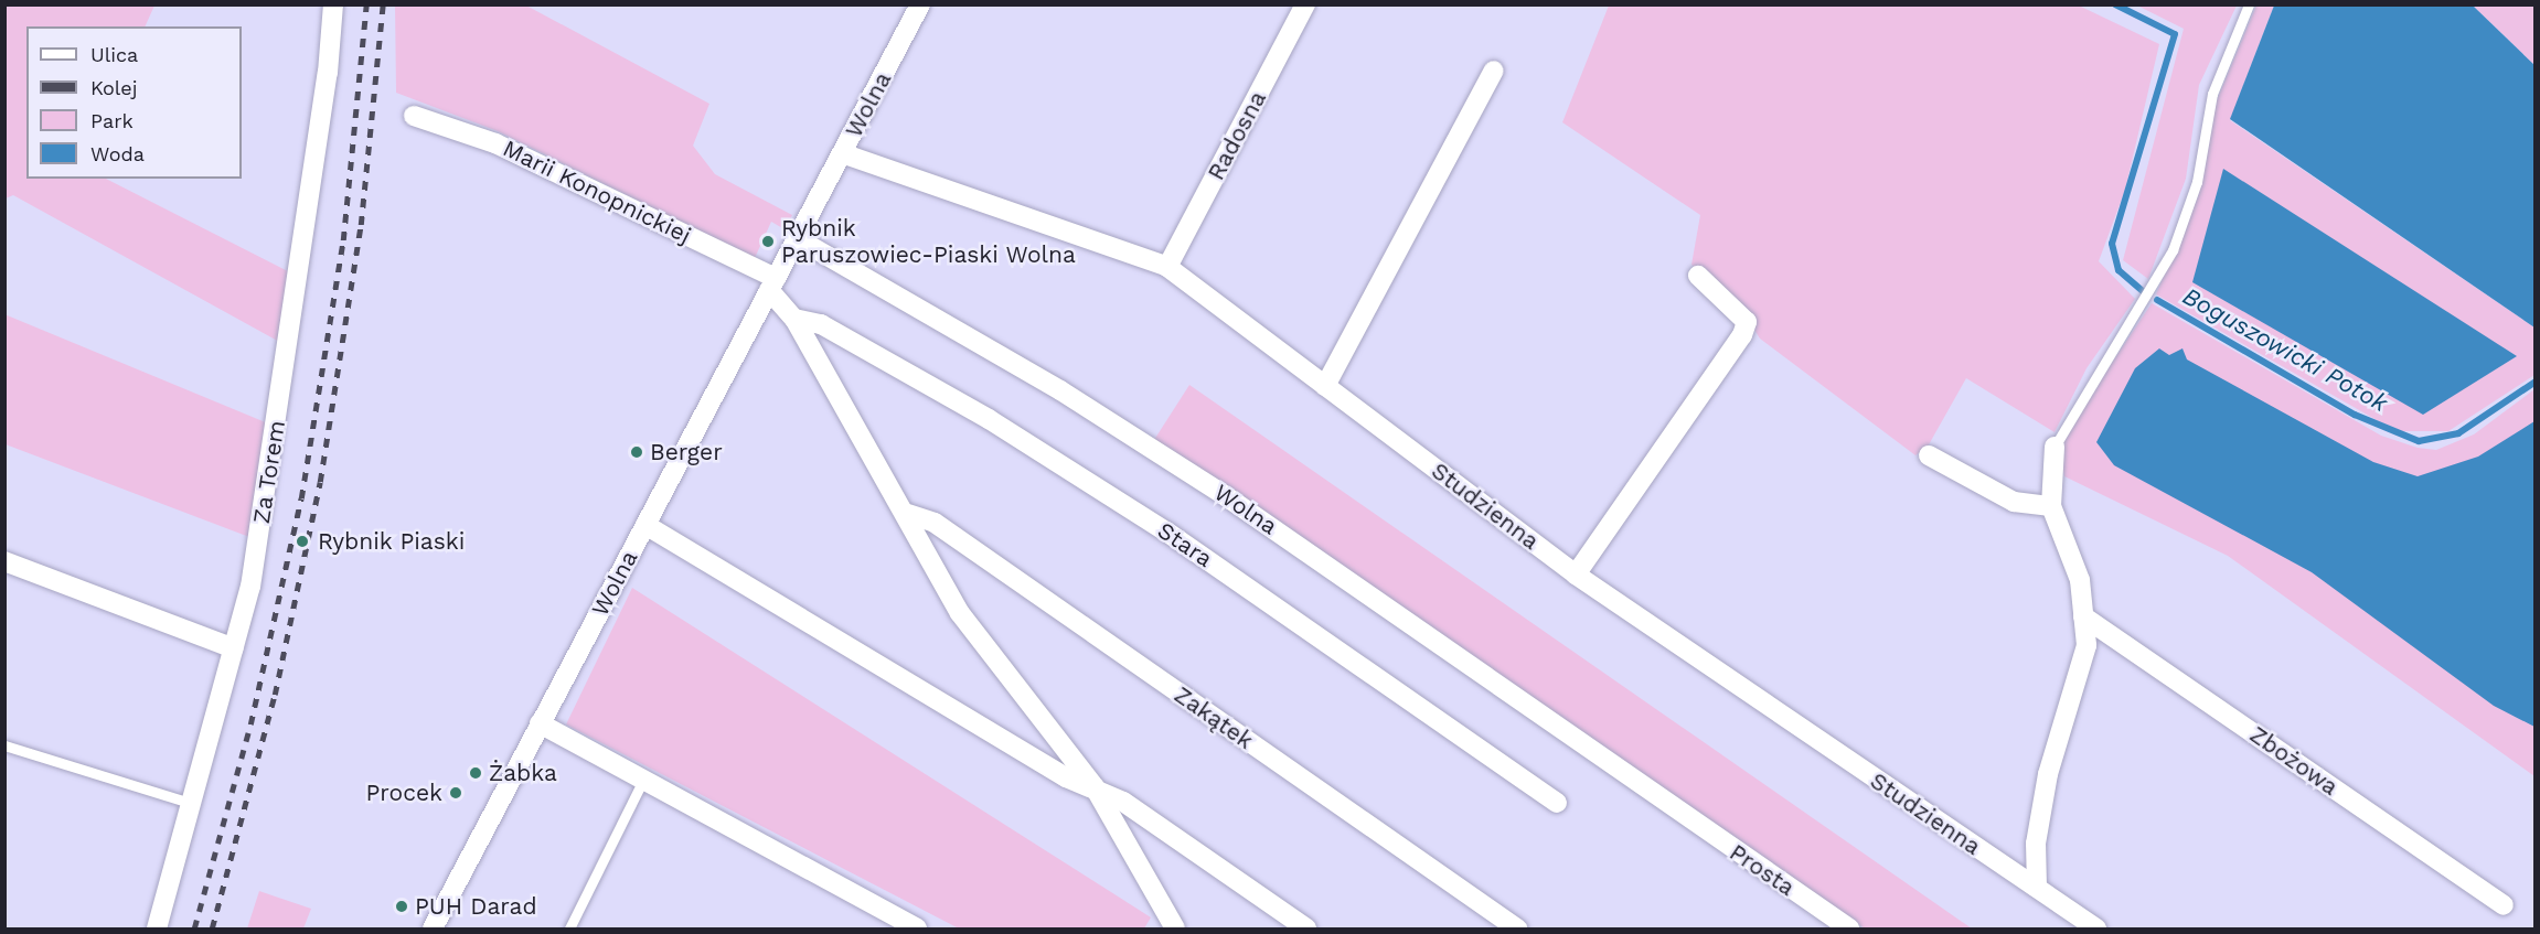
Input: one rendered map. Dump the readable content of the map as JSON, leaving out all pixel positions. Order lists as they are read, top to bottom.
{
  "streets": {
    "street": [
      "Wolna",
      "Radosna",
      "Marii Konopnickiej",
      "Za Torem",
      "Studzienna",
      "Stara",
      "Zakątek",
      "Zbożowa",
      "Prosta"
    ]
  },
  "crossings": [
    ["Wolna", "Marii Konopnickiej"],
    ["Wolna", "Studzienna"],
    ["Wolna", "Prosta"],
    ["Radosna", "Studzienna"]
  ],
  "water": ["Boguszowicki Potok"],
  "places": [
    "Rybnik Paruszowiec-Piaski Wolna",
    "Berger",
    "Rybnik Piaski",
    "Żabka",
    "Procek",
    "PUH Darad"
  ],
  "legend": [
    "Ulica",
    "Kolej",
    "Park",
    "Woda"
  ]
}
